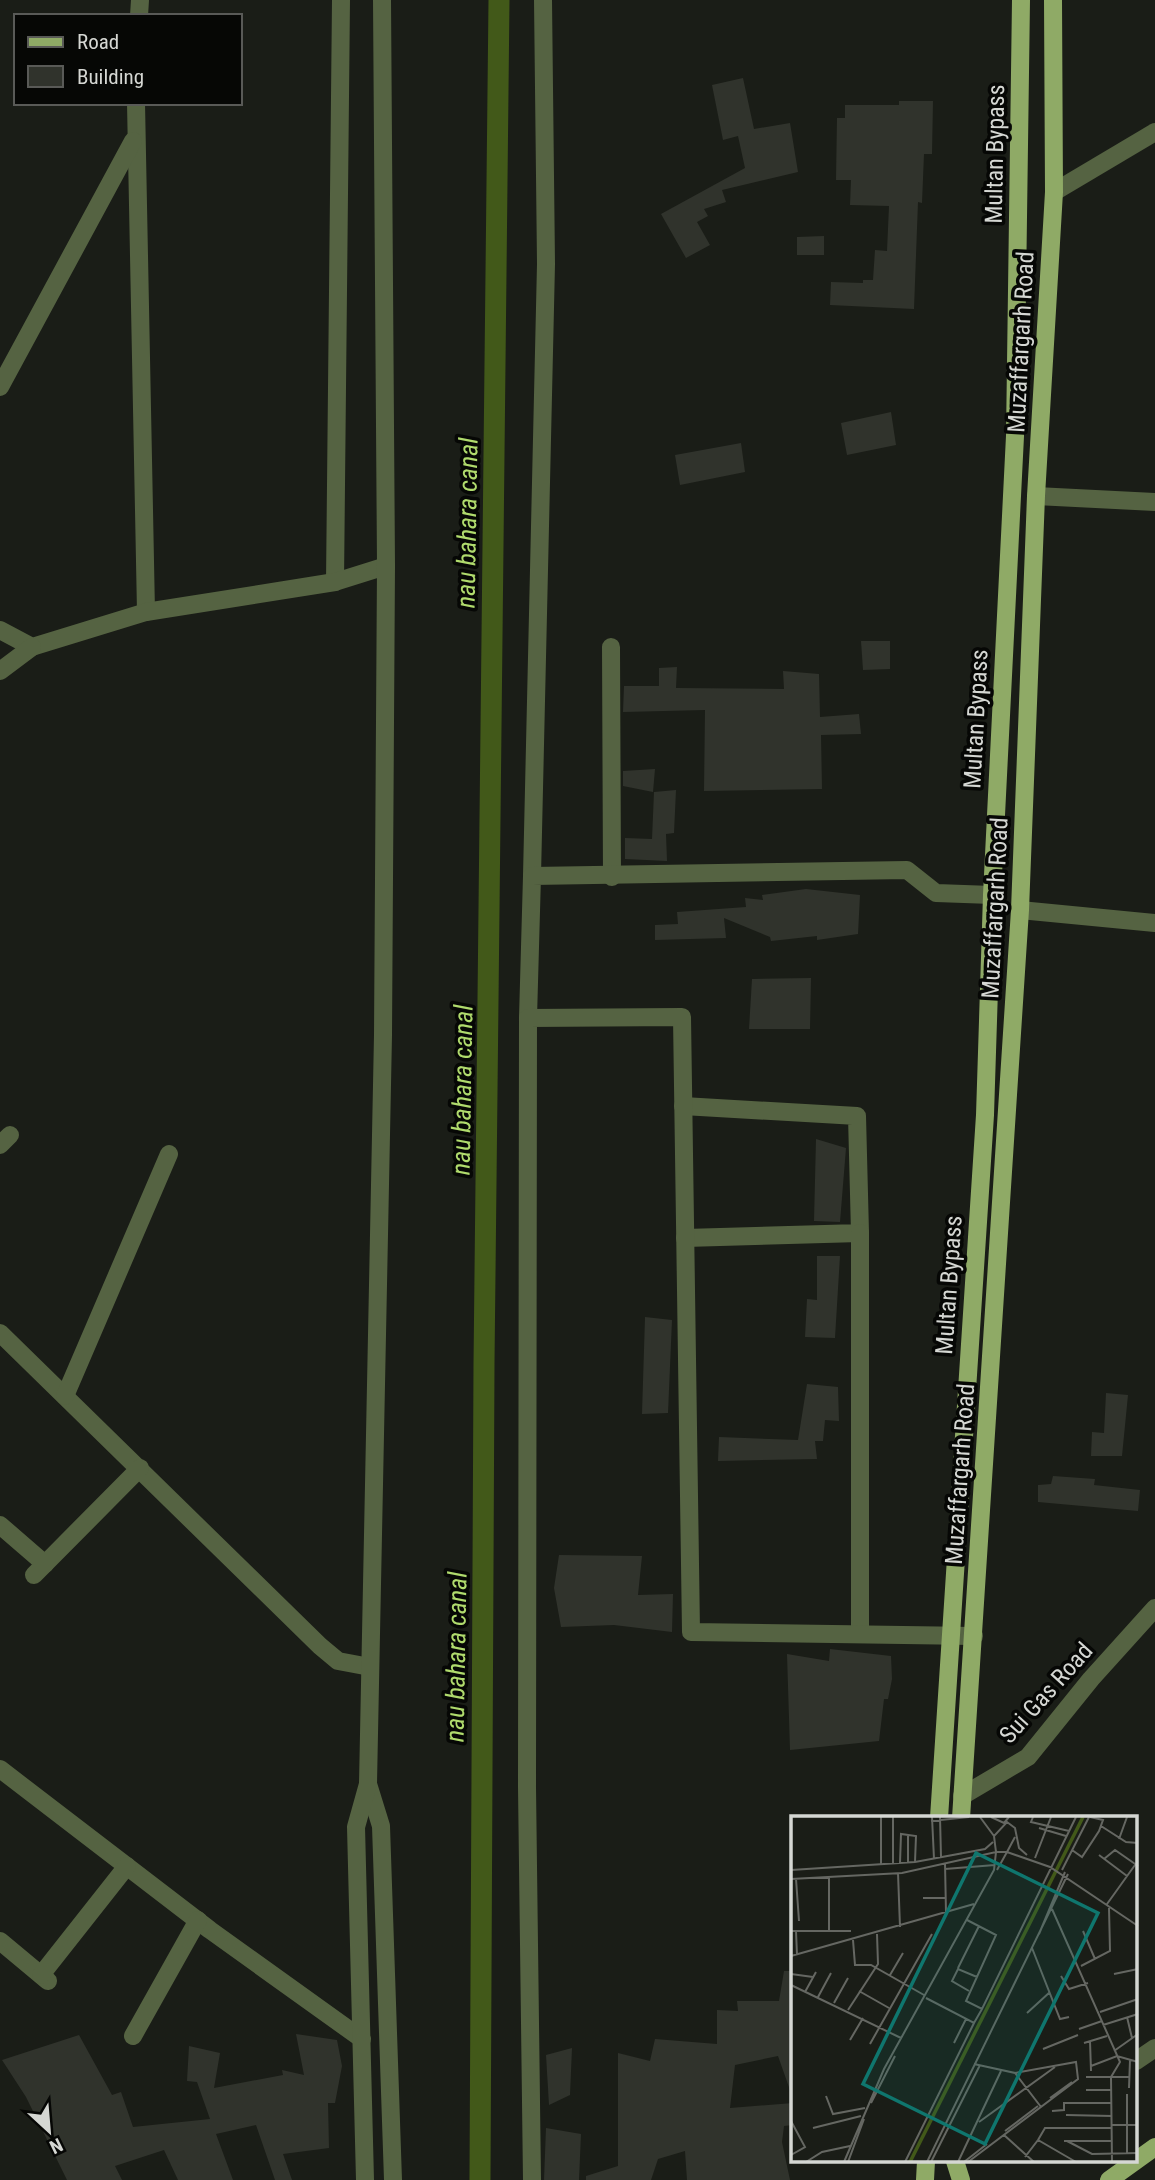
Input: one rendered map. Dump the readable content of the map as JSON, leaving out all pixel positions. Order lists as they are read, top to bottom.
{
  "streets": {
    "main road": ["Multan Bypass", "Muzaffargarh Road"],
    "street": ["Sui Gas Road"]
  },
  "crossings": [
    ["Muzaffargarh Road", "Sui Gas Road"]
  ],
  "water": ["nau bahara canal"],
  "legend": ["Road", "Building"],
  "north": "bottom right"
}
